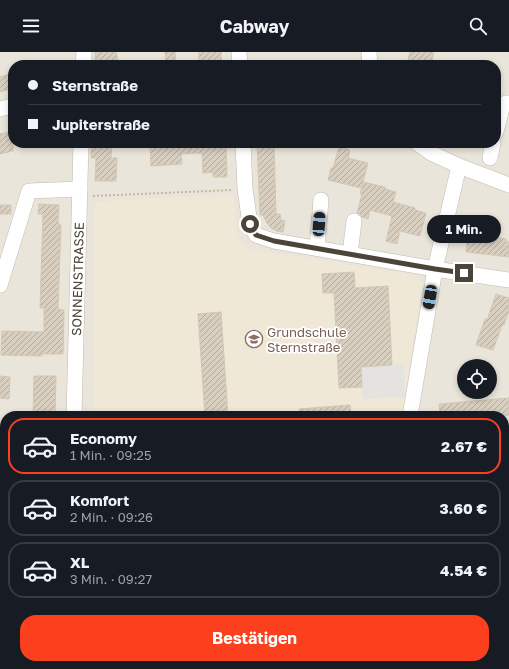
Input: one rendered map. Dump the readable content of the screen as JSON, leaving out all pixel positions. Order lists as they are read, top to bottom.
{
  "streets": {
    "street": ["SONNENSTRASSE"]
  },
  "places": {
    "school or university": ["Grundschule Sternstraße"]
  },
  "page": {
    "header": "Cabway",
    "banner": ["Sternstraße", "Jupiterstraße"],
    "bubble": "1 Min.",
    "list": [
      {
        "name": "Economy",
        "note": "1 Min. · 09:25",
        "value": "2.67 €"
      },
      {
        "name": "Komfort",
        "note": "2 Min. · 09:26",
        "value": "3.60 €"
      },
      {
        "name": "XL",
        "note": "3 Min. · 09:27",
        "value": "4.54 €"
      }
    ],
    "buttons": "Bestätigen"
  }
}
